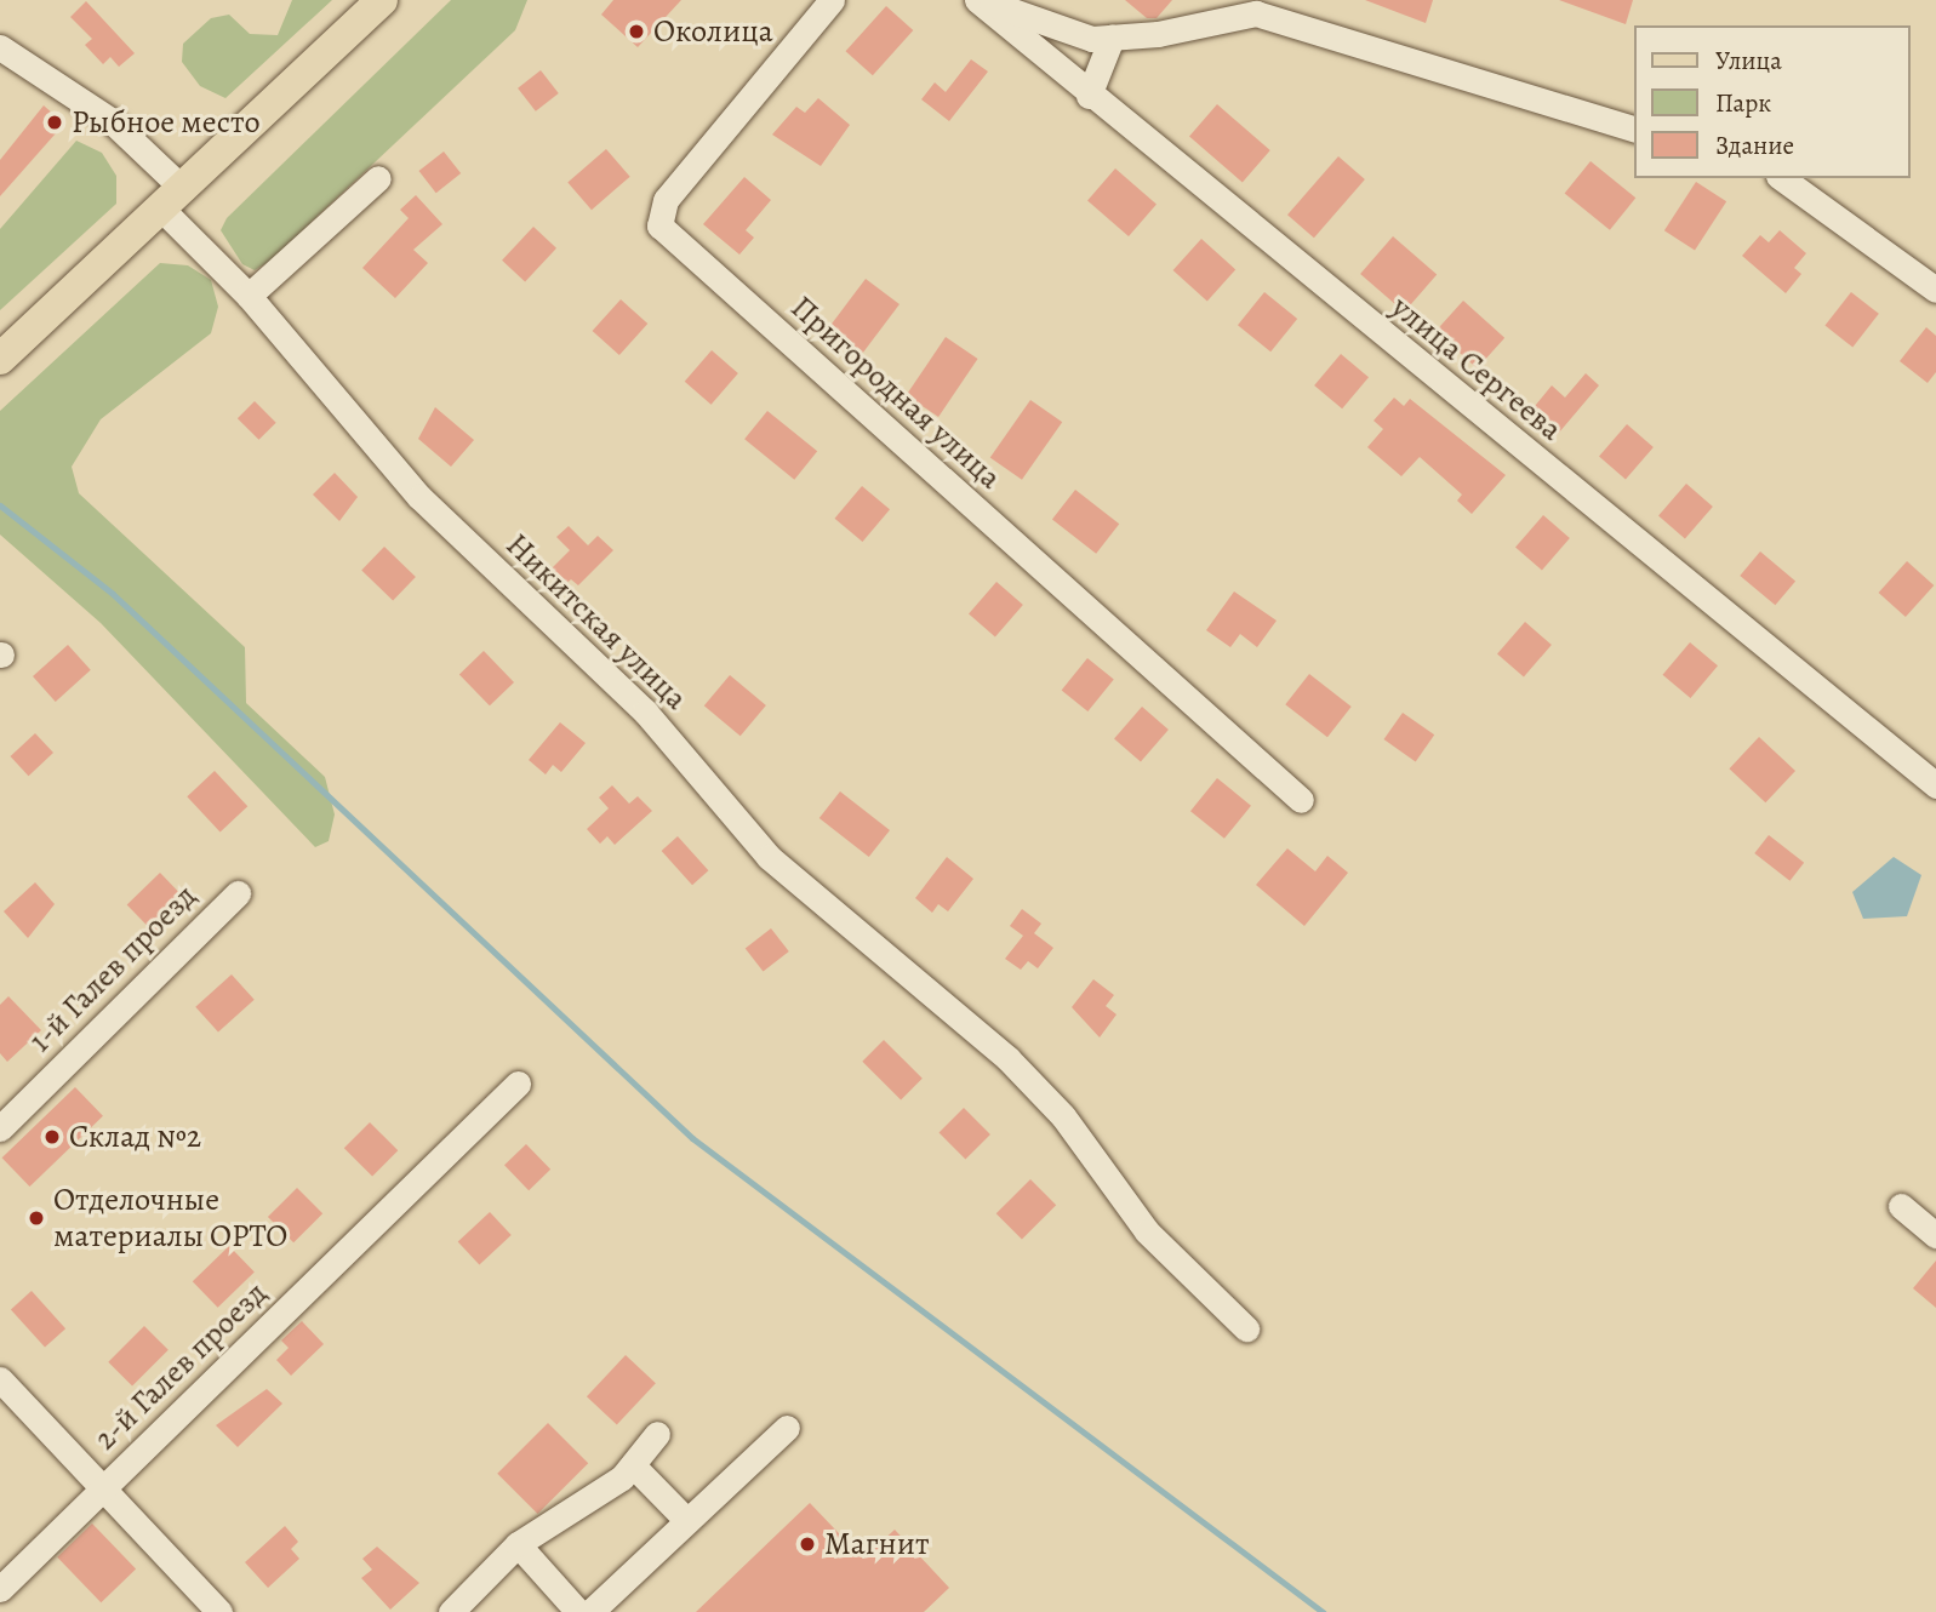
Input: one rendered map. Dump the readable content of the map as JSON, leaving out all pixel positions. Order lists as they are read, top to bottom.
{
  "streets": {
    "street": [
      "улица Сергеева",
      "Пригородная улица",
      "Никитская улица",
      "1-й Галев проезд",
      "2-й Галев проезд"
    ]
  },
  "places": [
    "Околица",
    "Рыбное место",
    "Склад №2",
    "Отделочные материалы ОРТО",
    "Магнит"
  ],
  "legend": ["Улица", "Парк", "Здание"]
}
